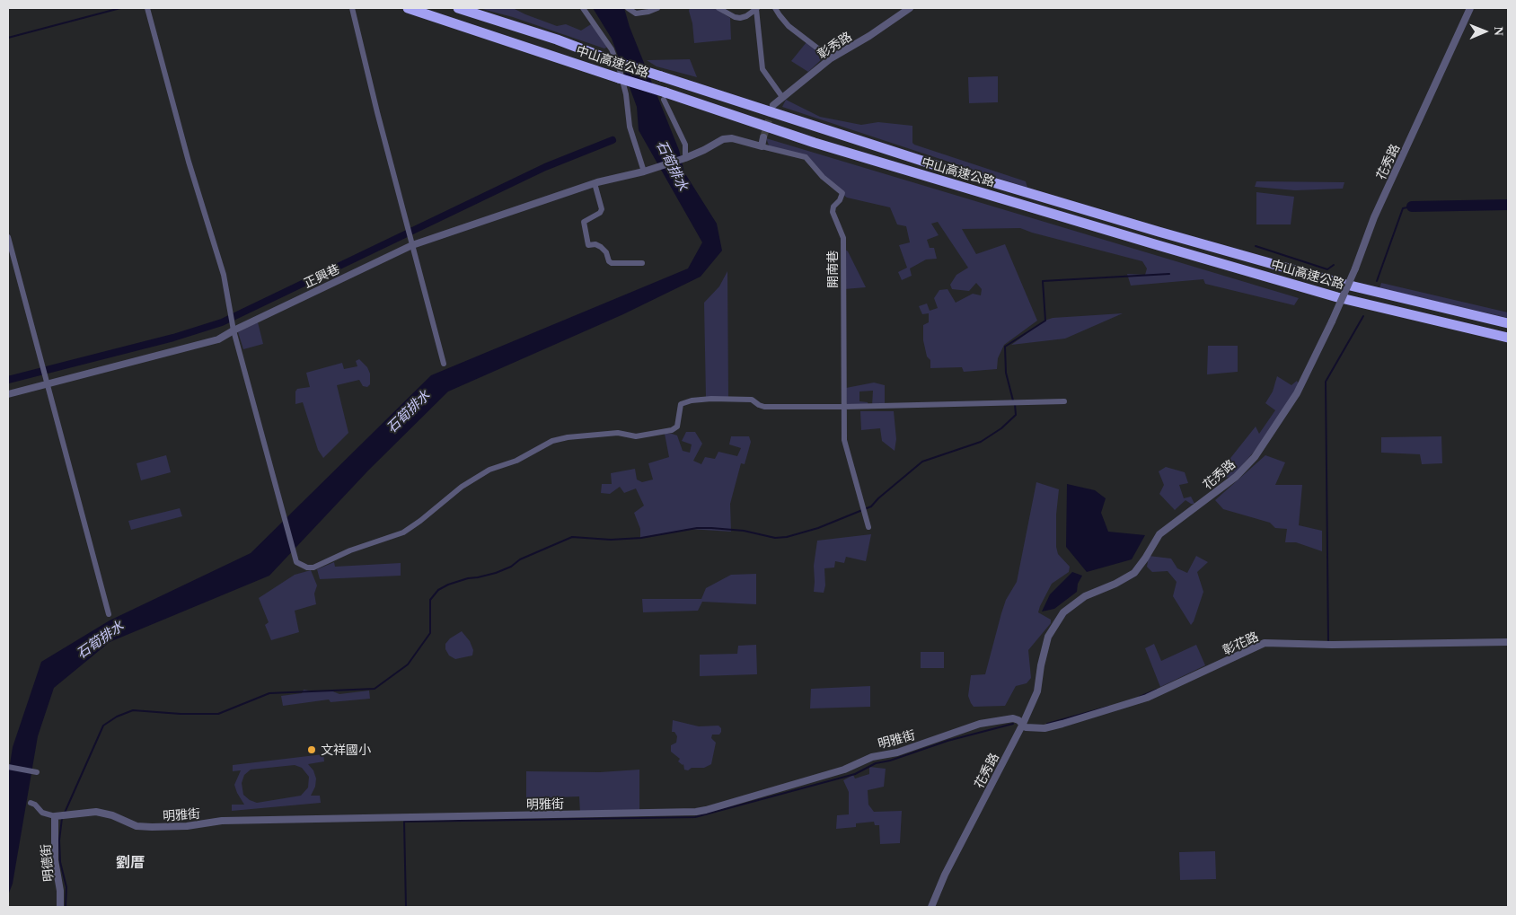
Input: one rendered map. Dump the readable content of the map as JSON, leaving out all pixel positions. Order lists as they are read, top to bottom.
{
  "streets": {
    "highway": ["中山高速公路"],
    "street": [
      "彰秀路",
      "花秀路",
      "開南巷",
      "正興巷",
      "彰花路",
      "明雅街",
      "明德街"
    ]
  },
  "crossings": [
    ["花秀路", "彰花路"],
    ["花秀路", "明雅街"],
    ["開南巷", "正興巷"],
    ["彰花路", "明雅街"],
    ["明雅街", "明德街"]
  ],
  "districts": ["劉厝"],
  "water": ["石筍排水"],
  "places": ["文祥國小"],
  "north": "right"
}
